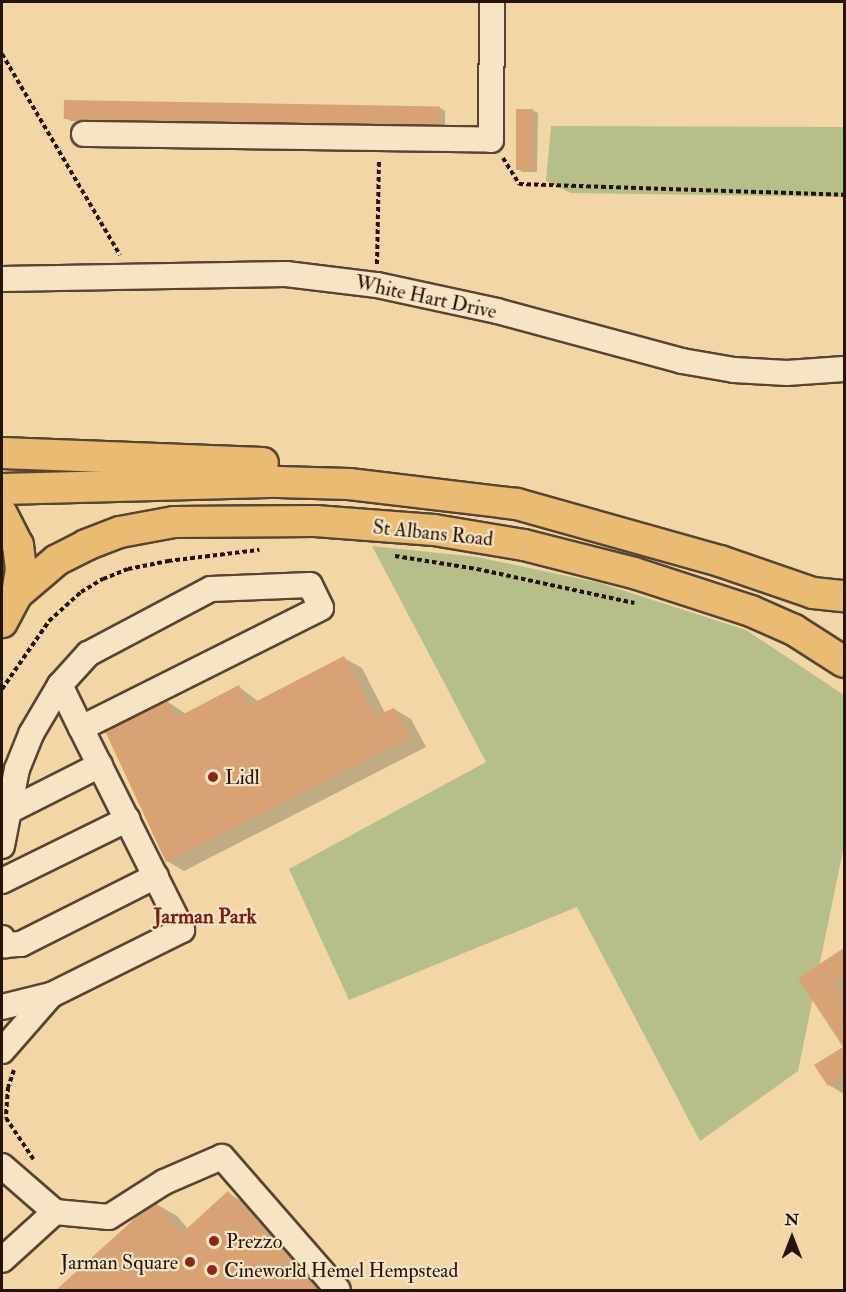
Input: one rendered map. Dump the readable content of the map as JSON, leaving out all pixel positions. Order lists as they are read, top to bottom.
{
  "streets": {
    "main road": ["St Albans Road"],
    "street": ["White Hart Drive"]
  },
  "districts": ["Jarman Park"],
  "places": [
    "Lidl",
    "Prezzo",
    "Jarman Square",
    "Cineworld Hemel Hempstead"
  ],
  "north": "top"
}
